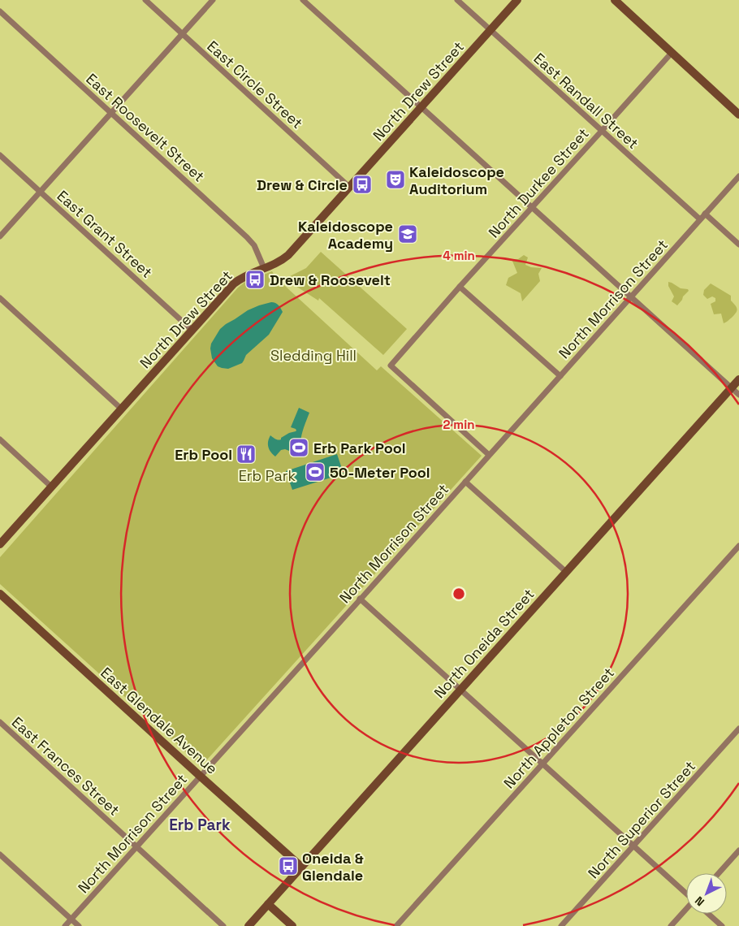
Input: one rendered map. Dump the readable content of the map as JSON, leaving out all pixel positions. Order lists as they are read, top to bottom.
{
  "streets": {
    "street": [
      "East Circle Street",
      "North Drew Street",
      "East Randall Street",
      "East Roosevelt Street",
      "North Durkee Street",
      "East Grant Street",
      "North Morrison Street",
      "North Oneida Street",
      "East Glendale Avenue",
      "North Appleton Street",
      "East Frances Street",
      "North Superior Street"
    ]
  },
  "crossings": [
    ["East Circle Street", "North Drew Street"],
    ["North Drew Street", "East Randall Street"],
    ["North Drew Street", "East Roosevelt Street"],
    ["North Drew Street", "East Grant Street"],
    ["East Randall Street", "North Durkee Street"],
    ["East Randall Street", "North Morrison Street"],
    ["North Durkee Street", "North Morrison Street"],
    ["North Morrison Street", "East Glendale Avenue"],
    ["North Morrison Street", "East Frances Street"],
    ["North Oneida Street", "East Glendale Avenue"]
  ],
  "districts": ["Erb Park"],
  "parks": ["Sledding Hill", "Erb Park"],
  "places": {
    "theatre": ["Kaleidoscope Auditorium"],
    "bus stop": ["Drew & Circle", "Drew & Roosevelt", "Oneida & Glendale"],
    "school or university": ["Kaleidoscope Academy"],
    "sports": ["Erb Park Pool", "50-Meter Pool"],
    "restaurant": ["Erb Pool"]
  },
  "north": "bottom left",
  "rings": ["4 min", "2 min"]
}
